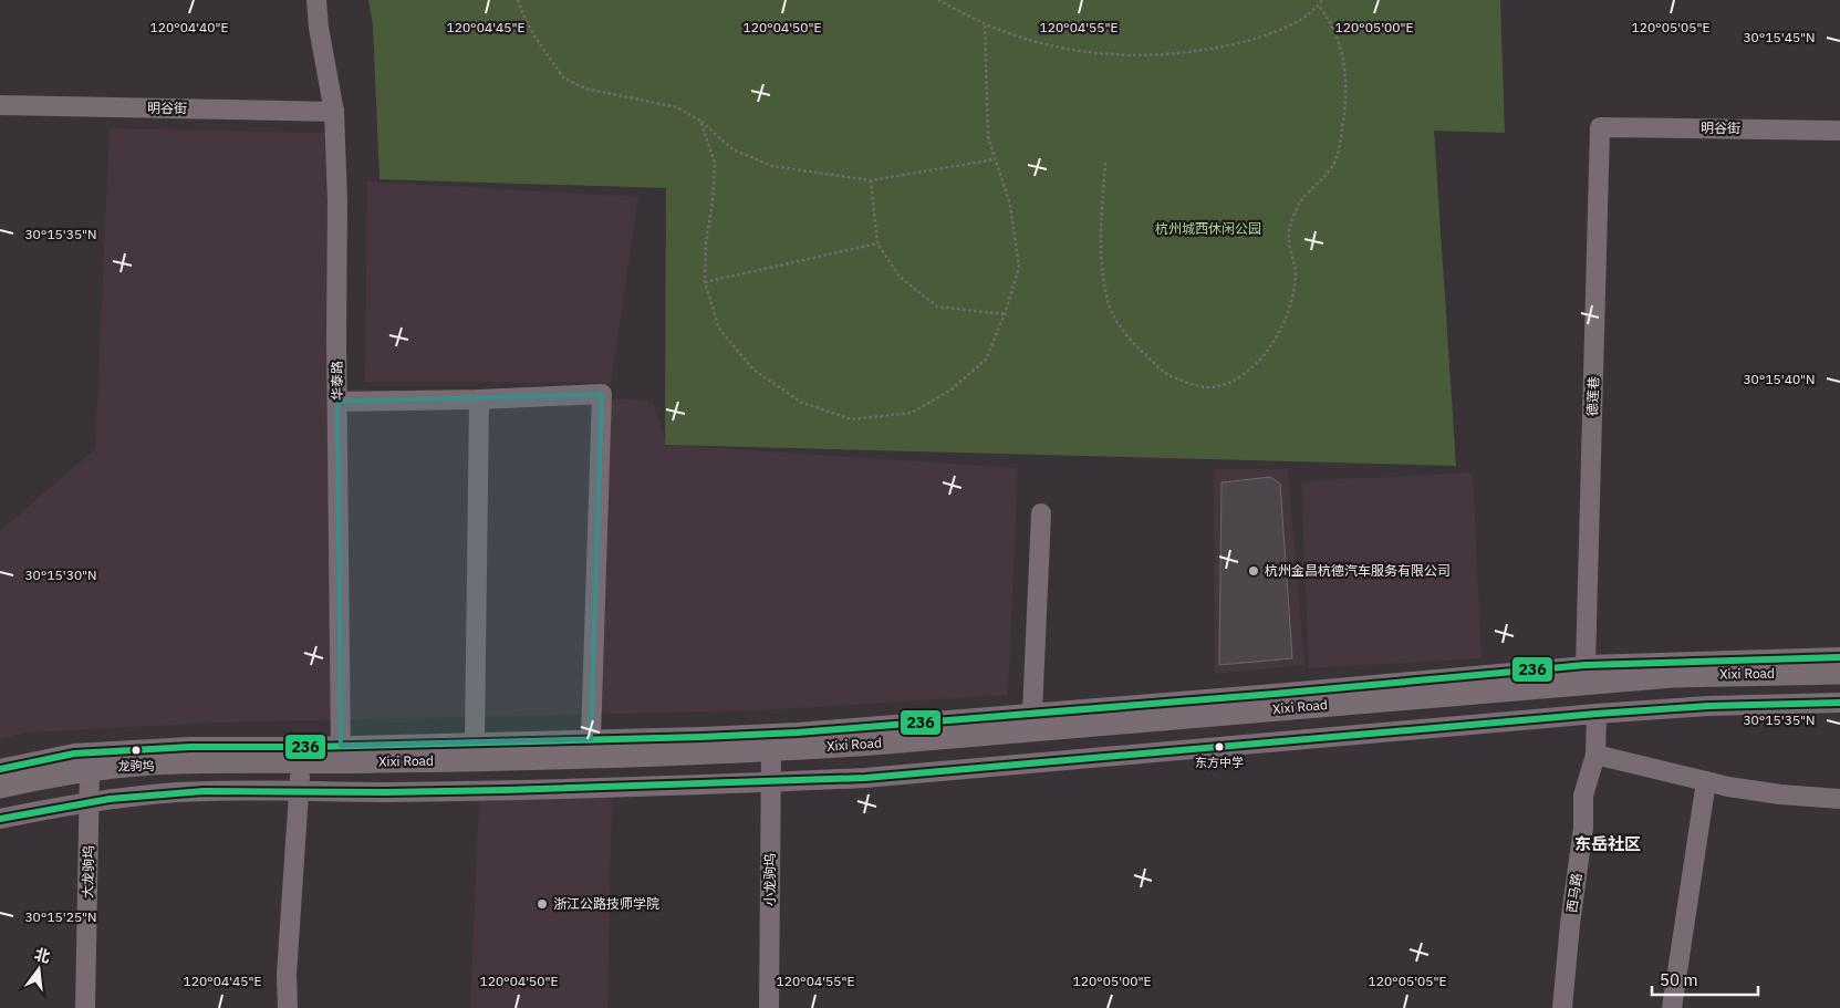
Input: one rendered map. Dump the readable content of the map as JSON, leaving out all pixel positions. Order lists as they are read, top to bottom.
{
  "streets": {
    "main road": ["Xixi Road"],
    "street": [
      "明谷街",
      "华泰路",
      "德莲巷",
      "大龙驹坞",
      "小龙驹坞",
      "西马路"
    ]
  },
  "crossings": [
    ["明谷街", "华泰路"],
    ["明谷街", "德莲巷"],
    ["华泰路", "Xixi Road"],
    ["德莲巷", "Xixi Road"],
    ["Xixi Road", "大龙驹坞"],
    ["Xixi Road", "小龙驹坞"],
    ["Xixi Road", "西马路"]
  ],
  "districts": ["东岳社区"],
  "parks": ["杭州城西休闲公园"],
  "places": [
    "杭州金昌杭德汽车服务有限公司",
    "东方中学",
    "龙驹坞",
    "浙江公路技师学院"
  ],
  "lines": ["transit line 236"],
  "scale_bar": "50 m",
  "north": "top",
  "coordinates": [
    "120°04'40\"E",
    "120°04'45\"E",
    "120°04'50\"E",
    "120°04'55\"E",
    "120°05'00\"E",
    "120°05'05\"E",
    "30°15'45\"N",
    "30°15'35\"N",
    "30°15'40\"N",
    "30°15'30\"N",
    "30°15'25\"N"
  ]
}
